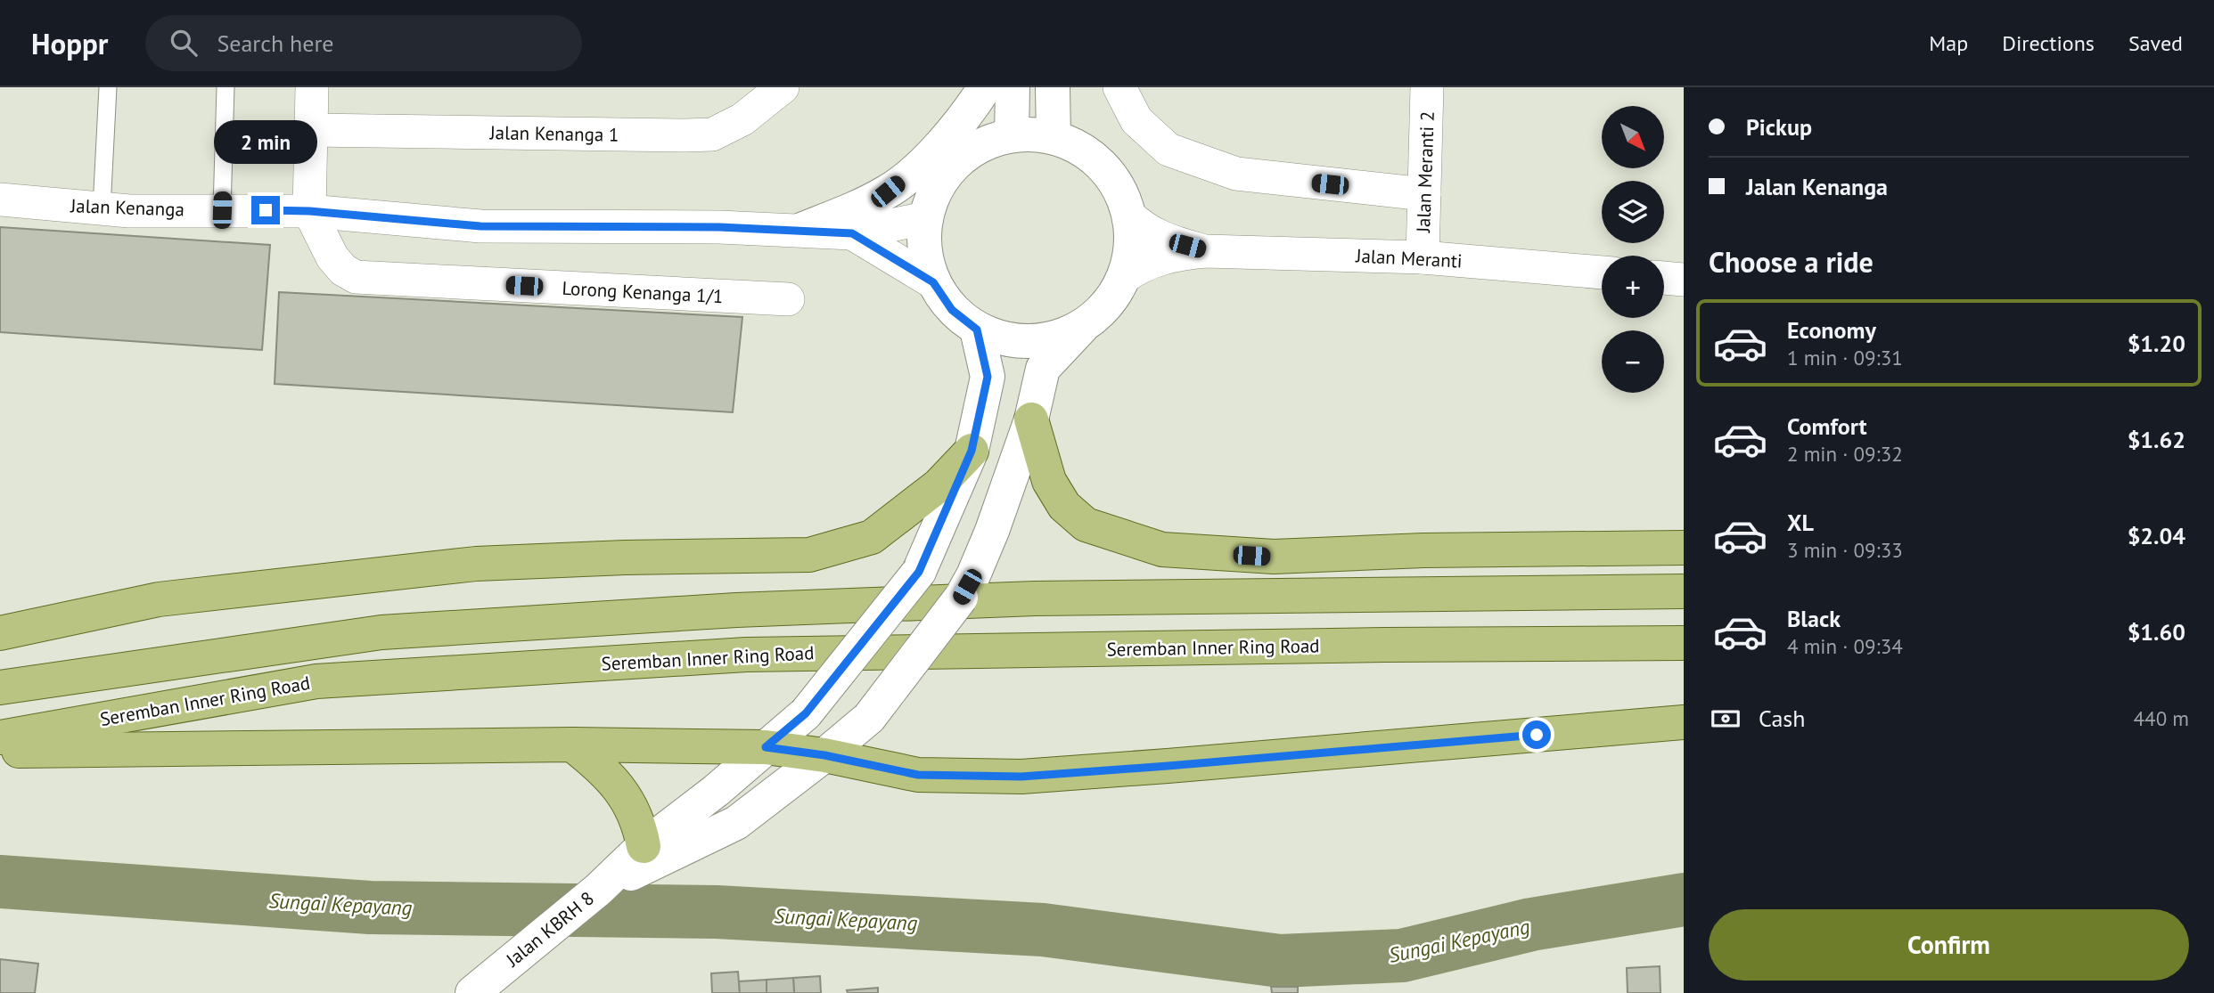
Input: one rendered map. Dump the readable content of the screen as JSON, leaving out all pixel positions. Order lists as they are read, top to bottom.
{
  "streets": {
    "main road": ["Seremban Inner Ring Road"],
    "street": [
      "Jalan Kenanga 1",
      "Jalan Meranti 2",
      "Jalan Kenanga",
      "Jalan Meranti",
      "Lorong Kenanga 1/1",
      "Jalan KBRH 8"
    ]
  },
  "crossings": [
    ["Jalan Meranti 2", "Jalan Meranti"],
    ["Jalan Kenanga", "Jalan Meranti"],
    ["Jalan Kenanga", "Lorong Kenanga 1/1"]
  ],
  "water": ["Sungai Kepayang"],
  "north": "bottom right",
  "page": {
    "header": "Hoppr",
    "search": "Search here",
    "nav": ["Map", "Directions", "Saved"],
    "banner": ["Pickup", "Jalan Kenanga"],
    "map_buttons": ["+", "−"],
    "bubble": "2 min",
    "heading": "Choose a ride",
    "list": [
      {
        "name": "Economy",
        "note": "1 min · 09:31",
        "value": "$1.20"
      },
      {
        "name": "Comfort",
        "note": "2 min · 09:32",
        "value": "$1.62"
      },
      {
        "name": "XL",
        "note": "3 min · 09:33",
        "value": "$2.04"
      },
      {
        "name": "Black",
        "note": "4 min · 09:34",
        "value": "$1.60"
      }
    ],
    "pay": ["Cash", "440 m"],
    "buttons": "Confirm"
  }
}
